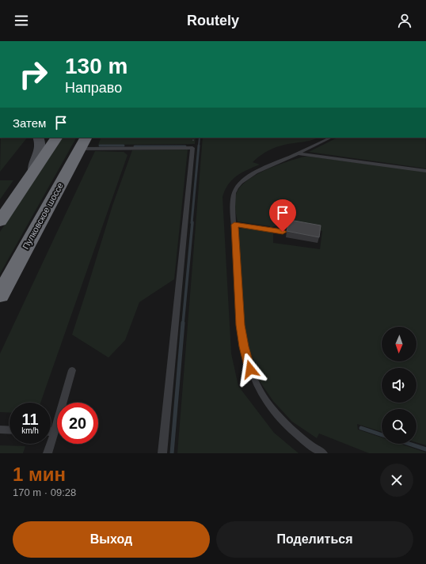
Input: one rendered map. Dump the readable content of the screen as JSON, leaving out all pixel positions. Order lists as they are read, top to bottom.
{
  "streets": {
    "highway": ["Пулковское шоссе"]
  },
  "north": "bottom",
  "page": {
    "header": "Routely",
    "turn": ["130 m", "Направо"],
    "then": "Затем",
    "speed": "11 km/h",
    "limit": "20",
    "heading": ["1 мин", "170 m · 09:28"],
    "buttons": ["Выход", "Поделиться"]
  }
}
